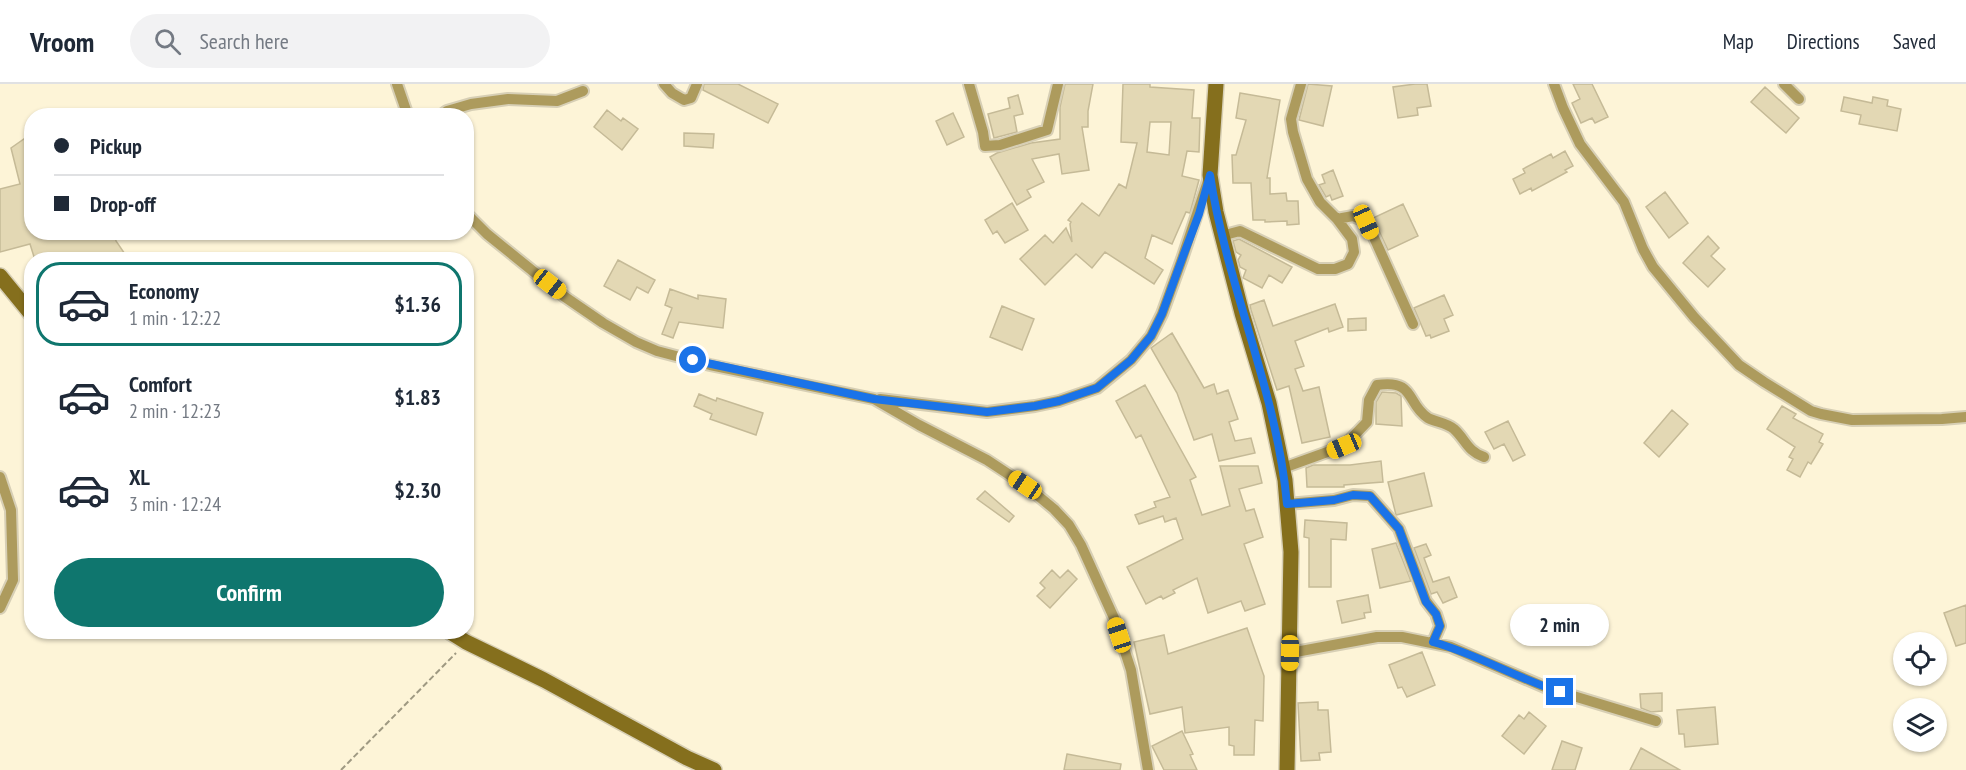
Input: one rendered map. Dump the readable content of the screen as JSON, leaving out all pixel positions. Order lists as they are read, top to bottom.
{
  "page": {
    "header": "Vroom",
    "search": "Search here",
    "nav": ["Map", "Directions", "Saved"],
    "banner": ["Pickup", "Drop-off"],
    "list": [
      {
        "name": "Economy",
        "note": "1 min · 12:22",
        "value": "$1.36"
      },
      {
        "name": "Comfort",
        "note": "2 min · 12:23",
        "value": "$1.83"
      },
      {
        "name": "XL",
        "note": "3 min · 12:24",
        "value": "$2.30"
      }
    ],
    "buttons": "Confirm",
    "bubble": "2 min"
  }
}
